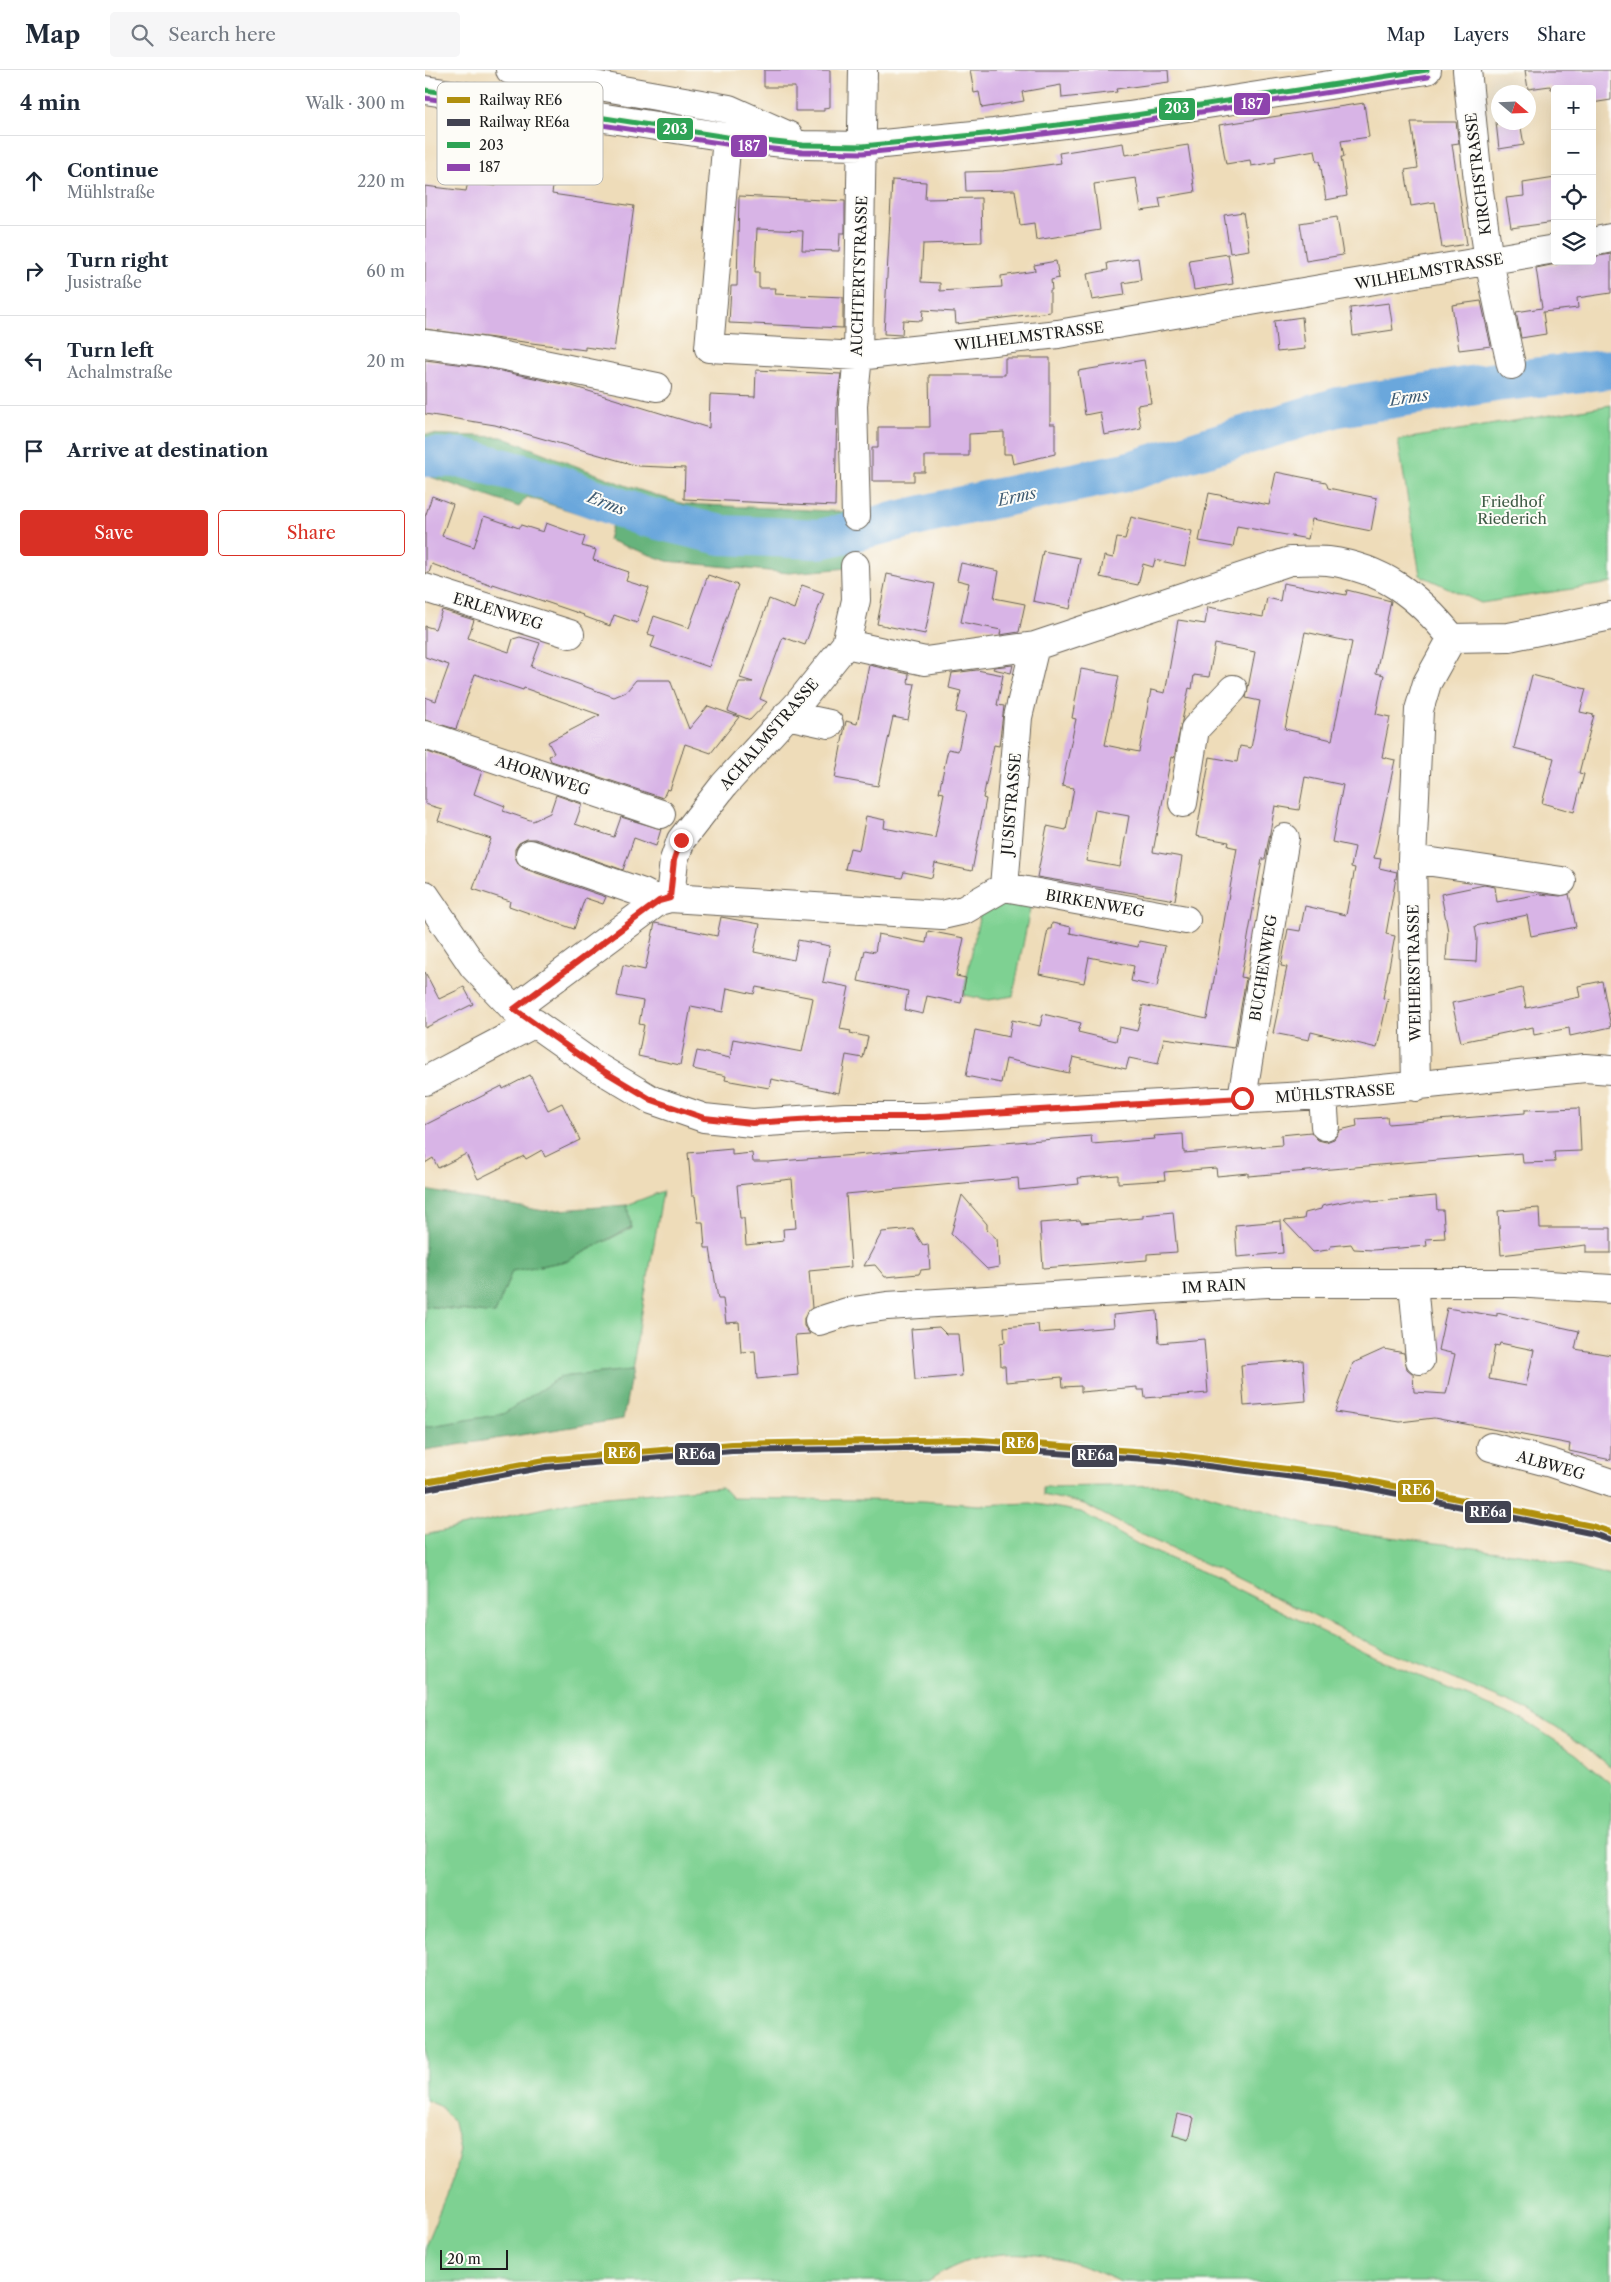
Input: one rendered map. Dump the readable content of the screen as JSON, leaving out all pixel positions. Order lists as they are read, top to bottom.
{
  "streets": {
    "street": [
      "KIRCHSTRASSE",
      "WILHELMSTRASSE",
      "AUCHTERTSTRASSE",
      "ERLENWEG",
      "ACHALMSTRASSE",
      "AHORNWEG",
      "JUSISTRASSE",
      "BIRKENWEG",
      "BUCHENWEG",
      "WEIHERSTRASSE",
      "MÜHLSTRASSE",
      "IM RAIN",
      "ALBWEG"
    ]
  },
  "crossings": [
    ["KIRCHSTRASSE", "WILHELMSTRASSE"],
    ["WILHELMSTRASSE", "AUCHTERTSTRASSE"],
    ["JUSISTRASSE", "BIRKENWEG"],
    ["BUCHENWEG", "MÜHLSTRASSE"],
    ["WEIHERSTRASSE", "MÜHLSTRASSE"]
  ],
  "water": ["Erms"],
  "parks": ["Friedhof Riederich"],
  "lines": [
    "transit line 203",
    "transit line 187",
    "rail line RE6",
    "rail line RE6a"
  ],
  "legend": [
    "Railway RE6",
    "Railway RE6a",
    "203",
    "187"
  ],
  "scale_bar": "20 m",
  "north": "right",
  "page": {
    "header": "Map",
    "search": "Search here",
    "nav": ["Map", "Layers", "Share"],
    "heading": ["4 min", "Walk · 300 m"],
    "map_buttons": ["+", "−"],
    "list": [
      ["Continue", "Mühlstraße", "220 m"],
      ["Turn right", "Jusistraße", "60 m"],
      ["Turn left", "Achalmstraße", "20 m"],
      "Arrive at destination"
    ],
    "buttons": ["Save", "Share"],
    "scale": "20 m"
  }
}
